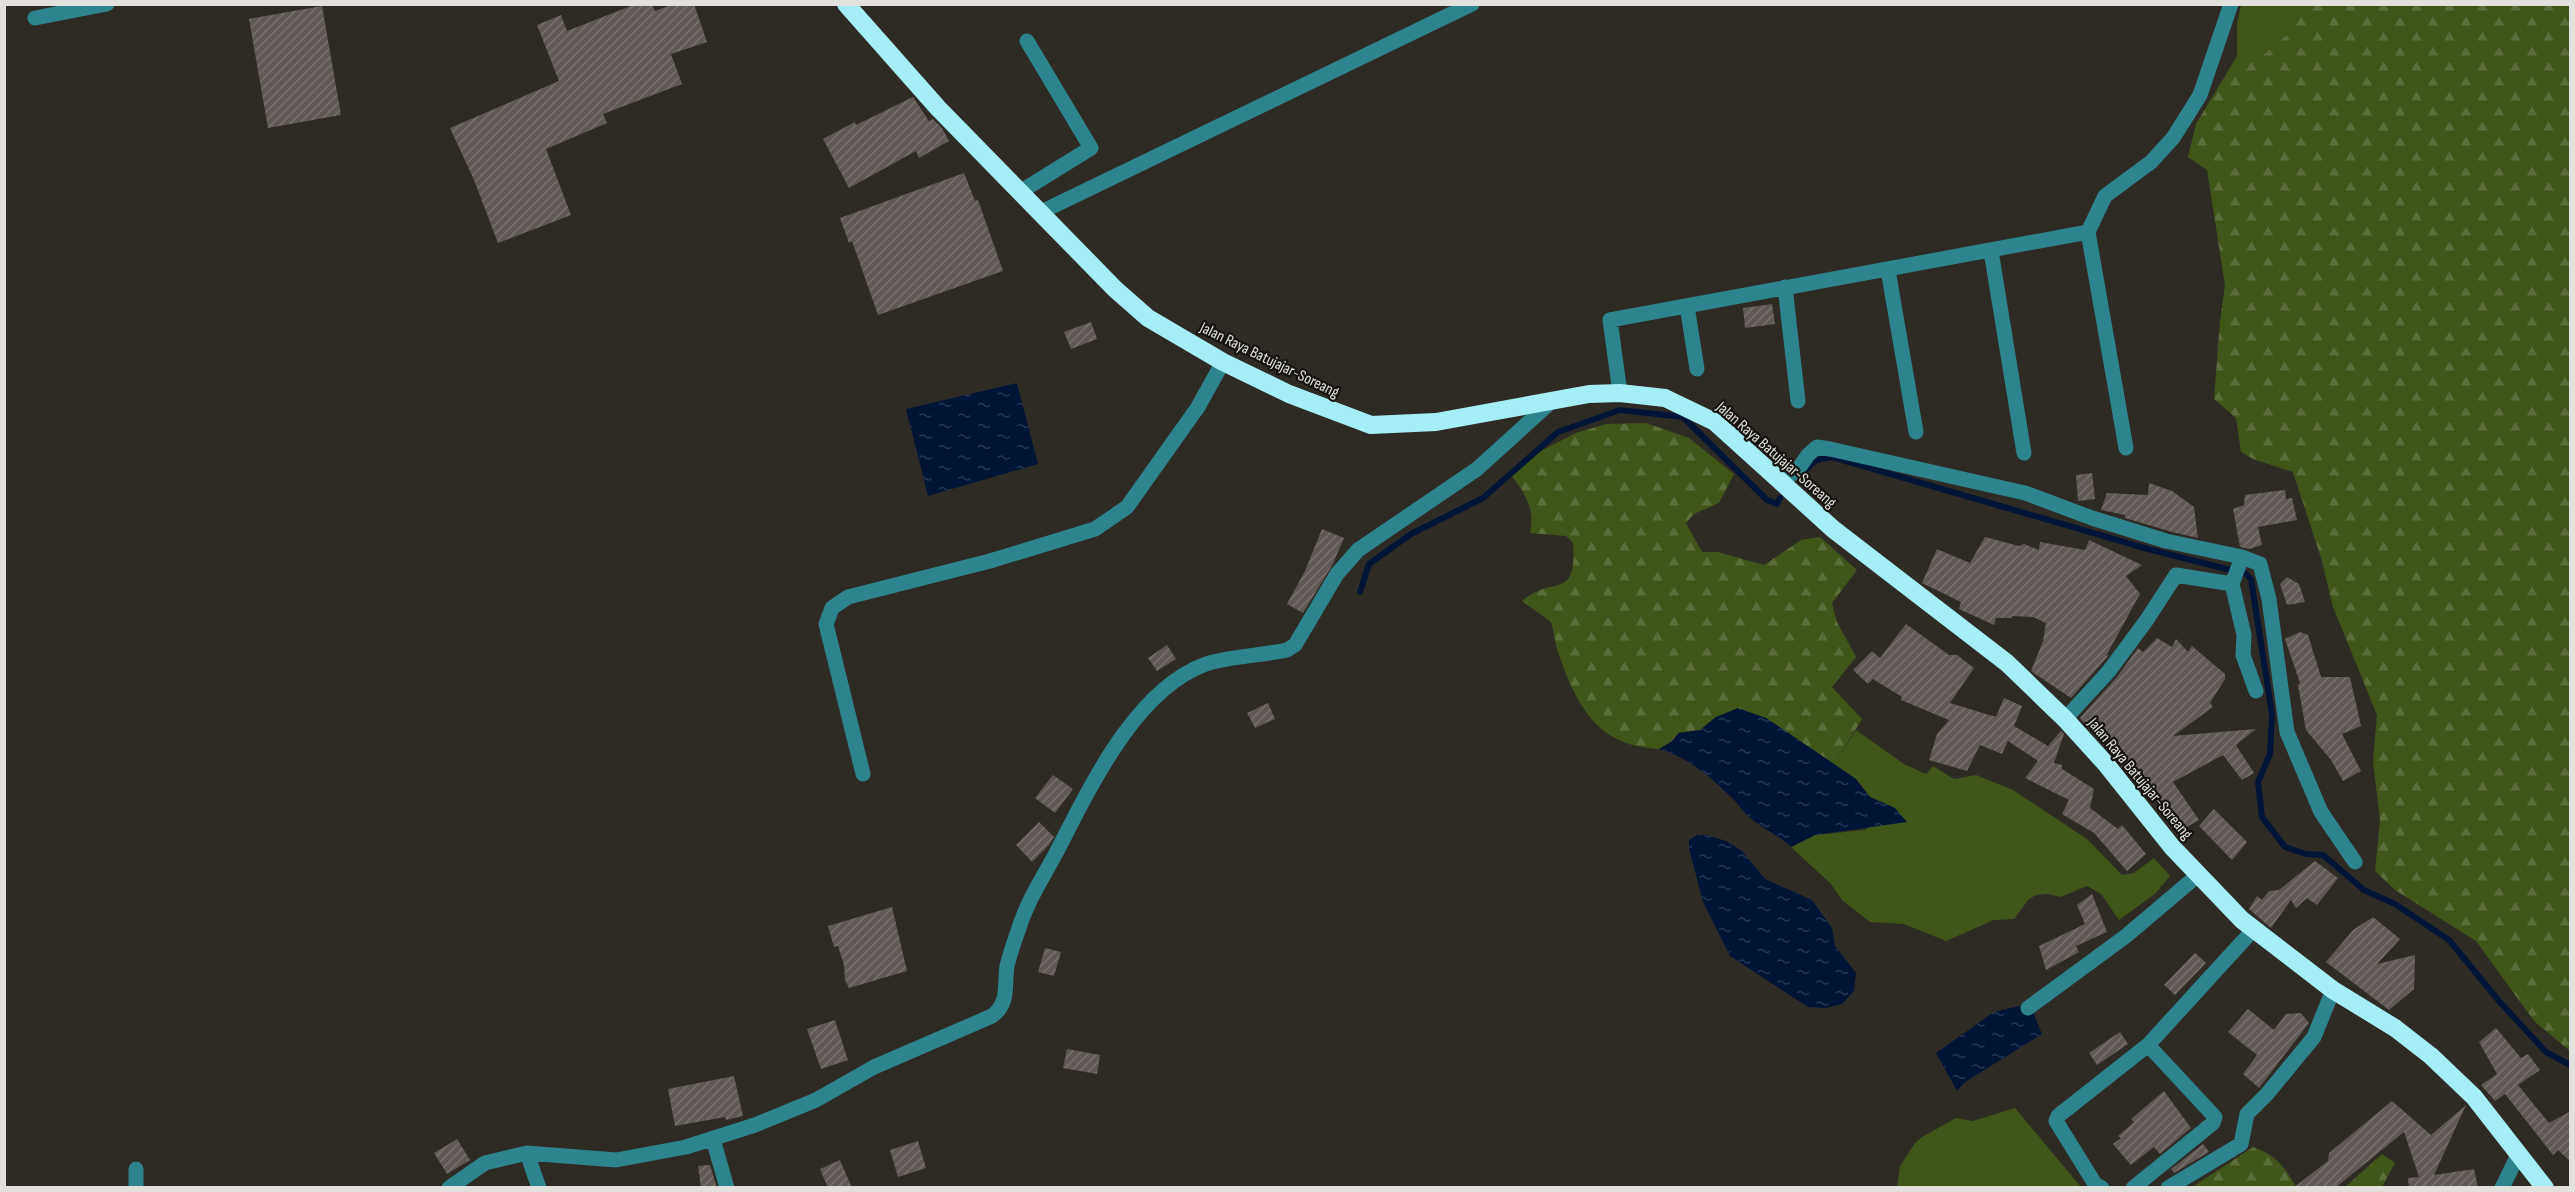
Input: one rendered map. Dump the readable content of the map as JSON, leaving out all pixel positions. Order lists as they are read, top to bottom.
{
  "streets": {
    "highway": ["Jalan Raya Batujajar-Soreang"]
  }
}
